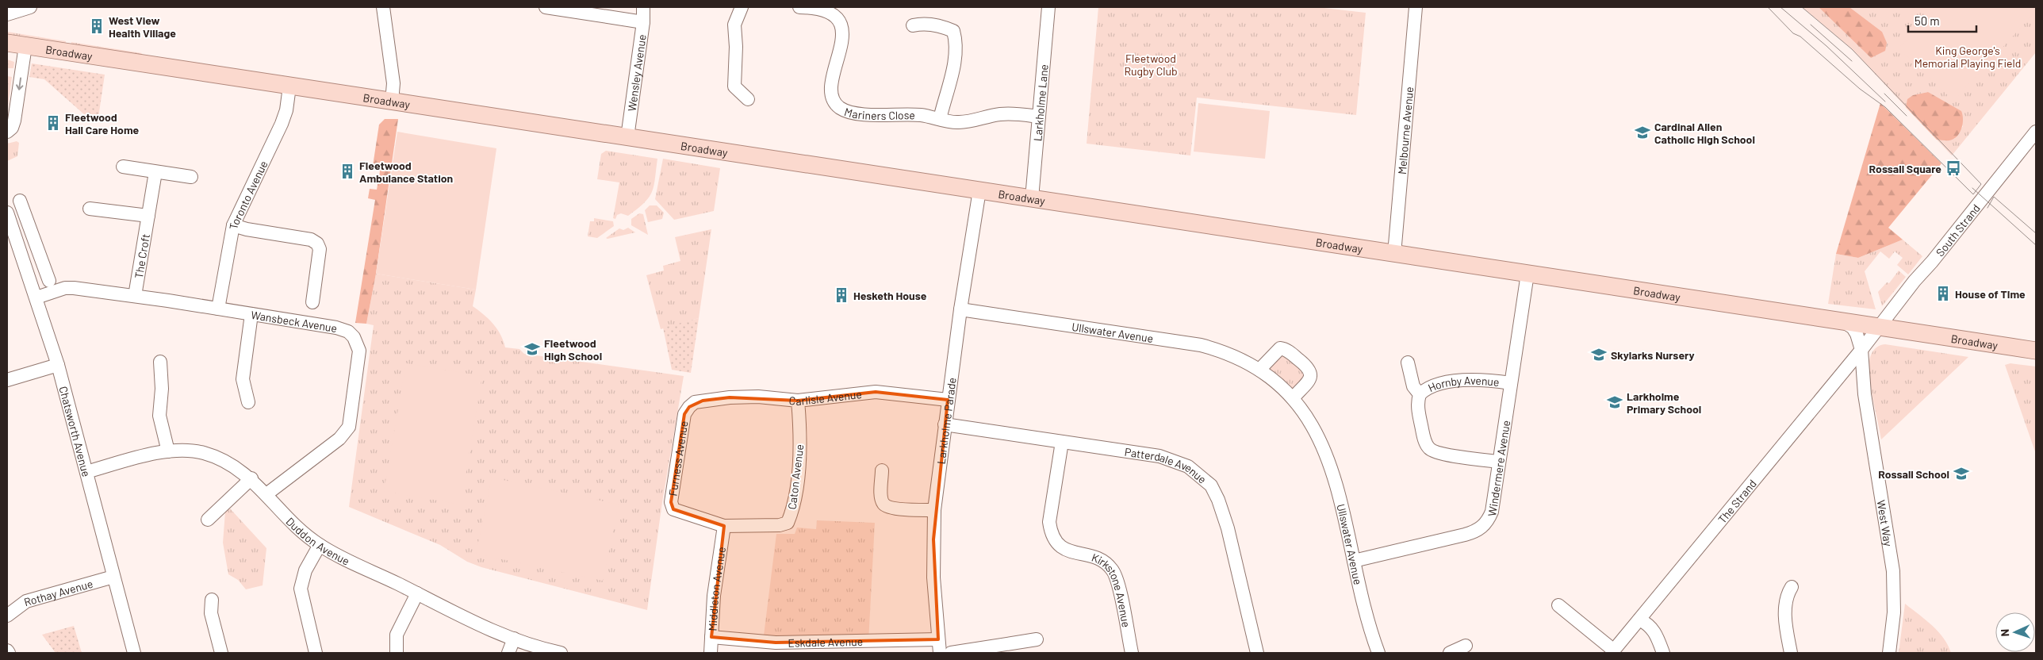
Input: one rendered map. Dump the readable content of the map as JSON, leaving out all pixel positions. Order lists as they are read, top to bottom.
{
  "streets": {
    "main road": ["Broadway"],
    "street": [
      "Wensley Avenue",
      "Larkholme Lane",
      "Mariners Close",
      "Melbourne Avenue",
      "Toronto Avenue",
      "South Strand",
      "The Croft",
      "Wansbeck Avenue",
      "Ullswater Avenue",
      "Hornby Avenue",
      "Carlisle Avenue",
      "Larkholme Parade",
      "Chatsworth Avenue",
      "Furness Avenue",
      "Patterdale Avenue",
      "Windermere Avenue",
      "Caton Avenue",
      "The Strand",
      "West Way",
      "Duddon Avenue",
      "Middleton Avenue",
      "Rothay Avenue",
      "Kirkstone Avenue",
      "Eskdale Avenue"
    ]
  },
  "crossings": [
    ["Broadway", "Wensley Avenue"],
    ["Broadway", "Larkholme Lane"],
    ["Broadway", "Melbourne Avenue"],
    ["Broadway", "Toronto Avenue"],
    ["Broadway", "South Strand"],
    ["Broadway", "Larkholme Parade"],
    ["Broadway", "Windermere Avenue"],
    ["Broadway", "The Strand"],
    ["Larkholme Lane", "Mariners Close"],
    ["Toronto Avenue", "Wansbeck Avenue"],
    ["South Strand", "The Strand"],
    ["The Croft", "Wansbeck Avenue"],
    ["Wansbeck Avenue", "Chatsworth Avenue"],
    ["Wansbeck Avenue", "Duddon Avenue"],
    ["Ullswater Avenue", "Larkholme Parade"],
    ["Ullswater Avenue", "Windermere Avenue"],
    ["Hornby Avenue", "Windermere Avenue"],
    ["Carlisle Avenue", "Larkholme Parade"],
    ["Carlisle Avenue", "Furness Avenue"],
    ["Carlisle Avenue", "Caton Avenue"],
    ["Larkholme Parade", "Patterdale Avenue"],
    ["Larkholme Parade", "Eskdale Avenue"],
    ["Chatsworth Avenue", "Duddon Avenue"],
    ["Chatsworth Avenue", "Rothay Avenue"],
    ["Furness Avenue", "Caton Avenue"],
    ["Patterdale Avenue", "Kirkstone Avenue"],
    ["Caton Avenue", "Middleton Avenue"],
    ["The Strand", "West Way"],
    ["Middleton Avenue", "Eskdale Avenue"]
  ],
  "parks": ["King George's Memorial Playing Field", "Fleetwood Rugby Club"],
  "places": {
    "building": [
      "West View Health Village",
      "Fleetwood Hall Care Home",
      "Fleetwood Ambulance Station",
      "House of TIme",
      "Hesketh House"
    ],
    "school or university": [
      "Cardinal Allen Catholic High School",
      "Fleetwood High School",
      "Skylarks Nursery",
      "Larkholme Primary School",
      "Rossall School"
    ],
    "bus stop": ["Rossall Square"]
  },
  "scale_bar": "50 m",
  "north": "left"
}
